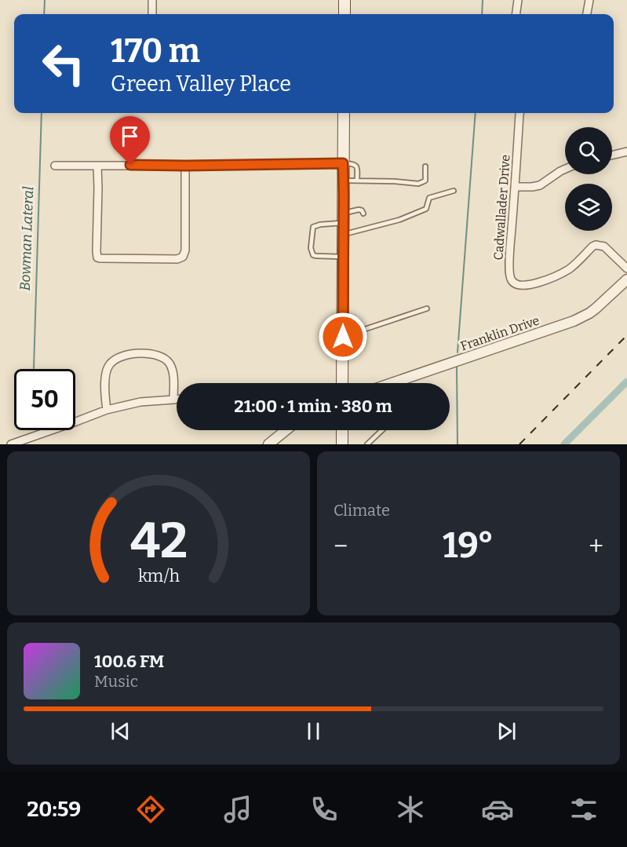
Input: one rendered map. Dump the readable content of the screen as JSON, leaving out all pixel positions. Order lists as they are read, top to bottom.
{
  "streets": {
    "street": ["Cadwallader Drive", "Franklin Drive"]
  },
  "water": ["Bowman Lateral"],
  "page": {
    "turn": ["170 m", "Green Valley Place"],
    "limit": "50",
    "trip": "21:00 · 1 min · 380 m",
    "tile": "Climate",
    "heat": ["−", "19°", "+"],
    "song": ["100.6 FM", "Music"],
    "tabs": "20:59",
    "gauge": ["42", "km/h"]
  }
}
